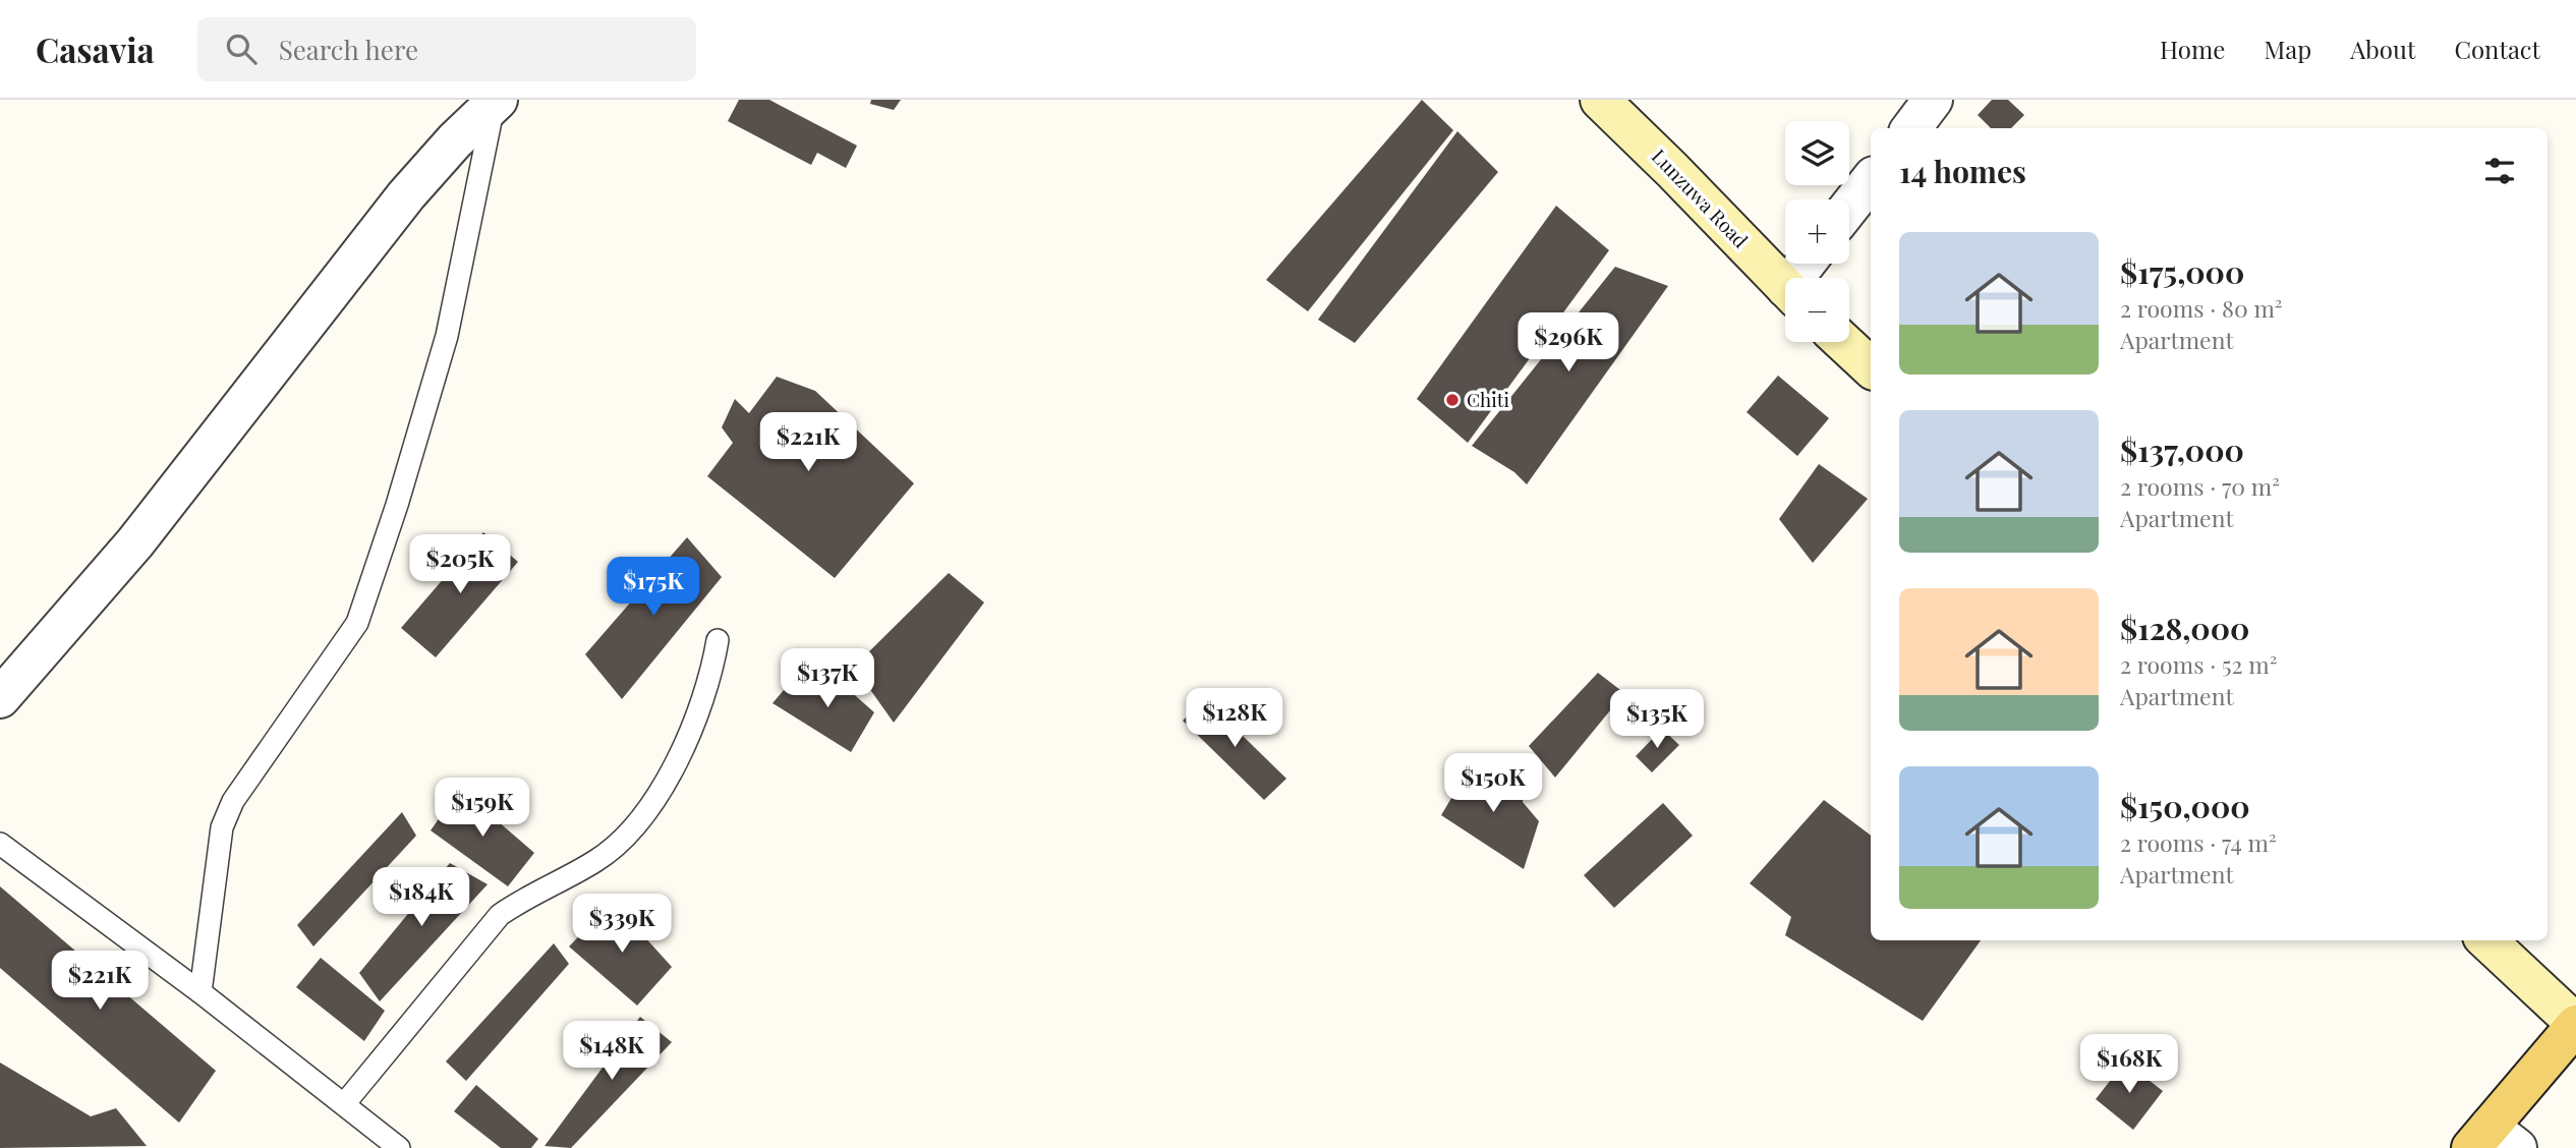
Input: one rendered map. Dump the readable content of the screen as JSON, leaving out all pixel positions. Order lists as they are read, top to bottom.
{
  "streets": {
    "street": ["Lunzuwa Road"]
  },
  "places": ["Chiti"],
  "page": {
    "header": "Casavia",
    "search": "Search here",
    "nav": [
      "Home",
      "Map",
      "About",
      "Contact"
    ],
    "map_buttons": ["+", "−"],
    "heading": "14 homes",
    "list": [
      {
        "name": "$175,000",
        "note": "2 rooms · 80 m² · Apartment"
      },
      {
        "name": "$137,000",
        "note": "2 rooms · 70 m² · Apartment"
      },
      {
        "name": "$128,000",
        "note": "2 rooms · 52 m² · Apartment"
      },
      {
        "name": "$150,000",
        "note": "2 rooms · 74 m² · Apartment"
      }
    ],
    "price": [
      "$296K",
      "$221K",
      "$205K",
      "$175K",
      "$137K",
      "$128K",
      "$135K",
      "$150K",
      "$159K",
      "$184K",
      "$339K",
      "$221K",
      "$148K",
      "$168K"
    ]
  }
}
